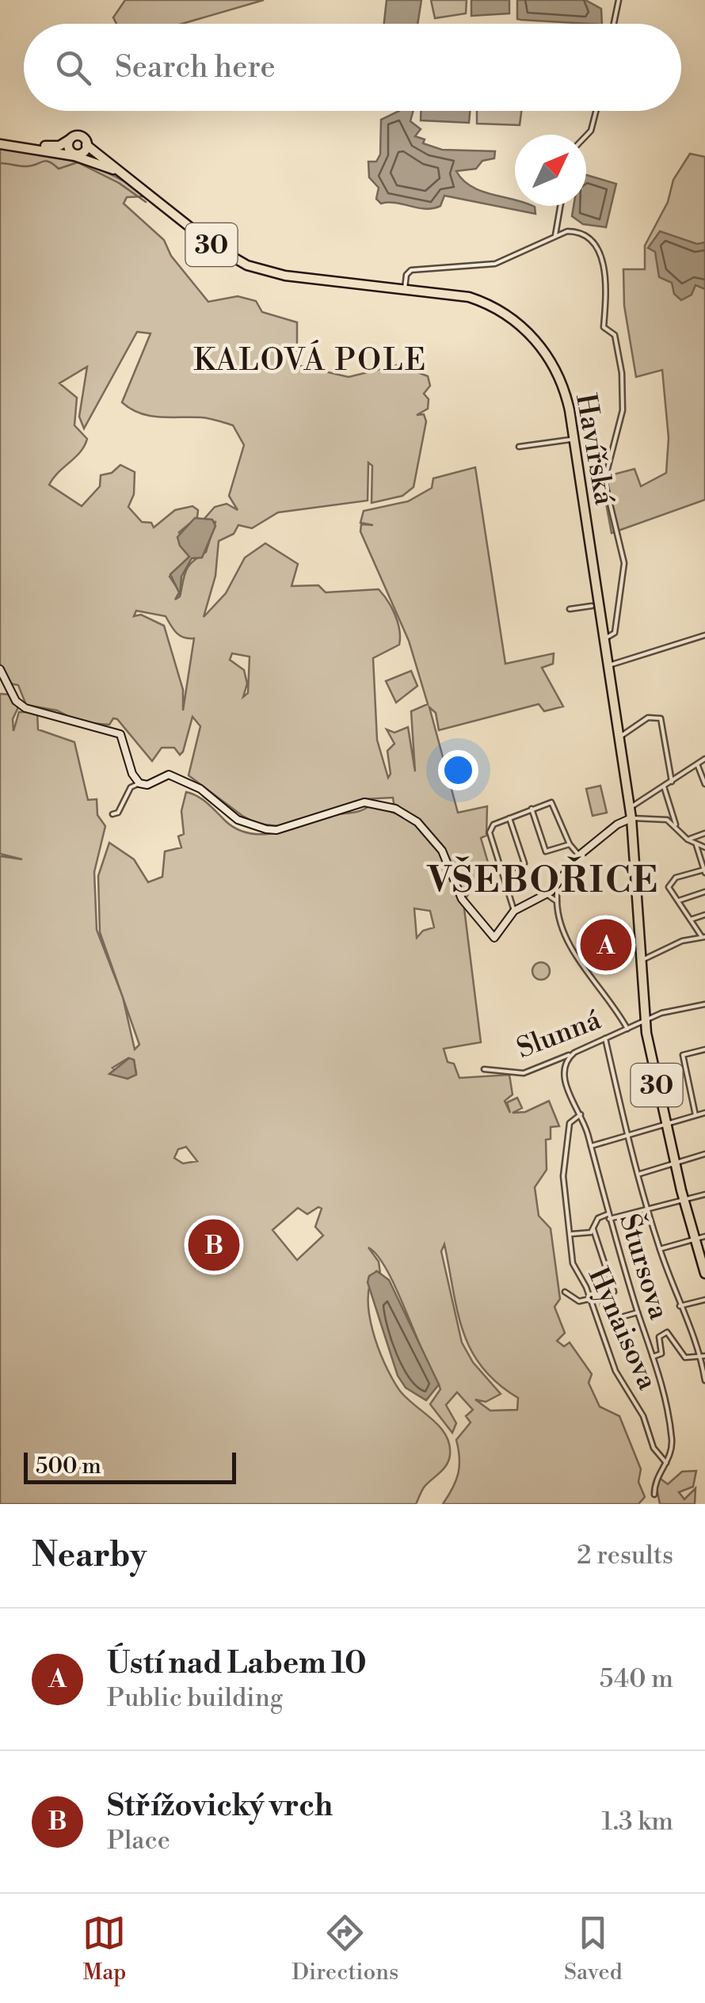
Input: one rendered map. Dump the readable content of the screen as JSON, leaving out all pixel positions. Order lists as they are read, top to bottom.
{
  "streets": {
    "main road": ["30", "Havířská"],
    "street": ["Slunná", "Štursova", "Hynaisova"]
  },
  "crossings": [
    ["30", "Havířská"],
    ["30", "Slunná"],
    ["Slunná", "Štursova"],
    ["Štursova", "Hynaisova"]
  ],
  "districts": ["KALOVÁ POLE", "VŠEBOŘICE"],
  "scale_bar": "500 m",
  "north": "top right",
  "page": {
    "search": "Search here",
    "pins": ["A", "B"],
    "scale": "500 m",
    "heading": ["Nearby", "2 results"],
    "list": [
      {
        "mark": "A",
        "name": "Ústí nad Labem 10",
        "note": "Public building",
        "value": "540 m"
      },
      {
        "mark": "B",
        "name": "Střížovický vrch",
        "note": "Place",
        "value": "1.3 km"
      }
    ],
    "nav": ["Map", "Directions", "Saved"]
  }
}
